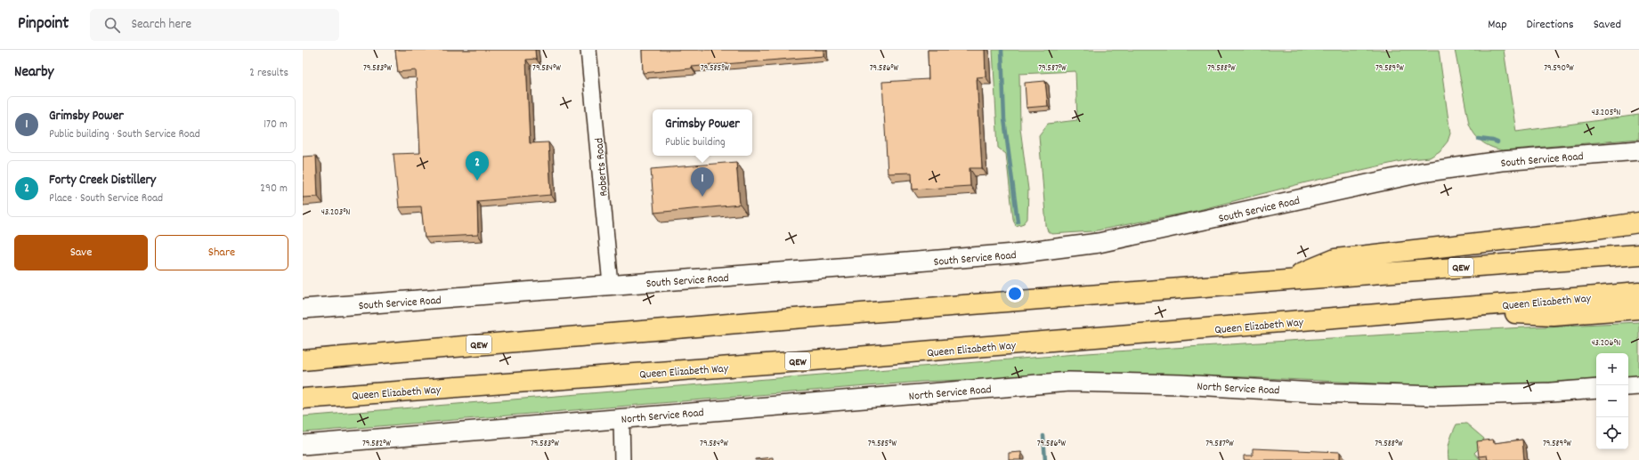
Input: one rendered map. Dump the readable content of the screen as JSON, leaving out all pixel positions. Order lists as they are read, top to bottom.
{
  "streets": {
    "highway": ["QEW", "Queen Elizabeth Way"],
    "street": ["South Service Road", "Roberts Road", "North Service Road"]
  },
  "crossings": [
    ["South Service Road", "Roberts Road"]
  ],
  "page": {
    "header": "Pinpoint",
    "search": "Search here",
    "nav": ["Map", "Directions", "Saved"],
    "heading": ["Nearby", "2 results"],
    "list": [
      {
        "mark": "1",
        "name": "Grimsby Power",
        "note": "Public building · South Service Road",
        "value": "170 m"
      },
      {
        "mark": "2",
        "name": "Forty Creek Distillery",
        "note": "Place · South Service Road",
        "value": "290 m"
      }
    ],
    "popup": ["Grimsby Power", "Public building"],
    "pins": ["2", "1"],
    "buttons": ["Save", "Share"],
    "map_buttons": ["+", "−"]
  },
  "coordinates": [
    "79.583°W",
    "79.584°W",
    "79.585°W",
    "79.586°W",
    "79.587°W",
    "79.588°W",
    "79.589°W",
    "79.590°W",
    "43.205°N",
    "43.203°N",
    "43.206°N",
    "79.582°W"
  ]
}
